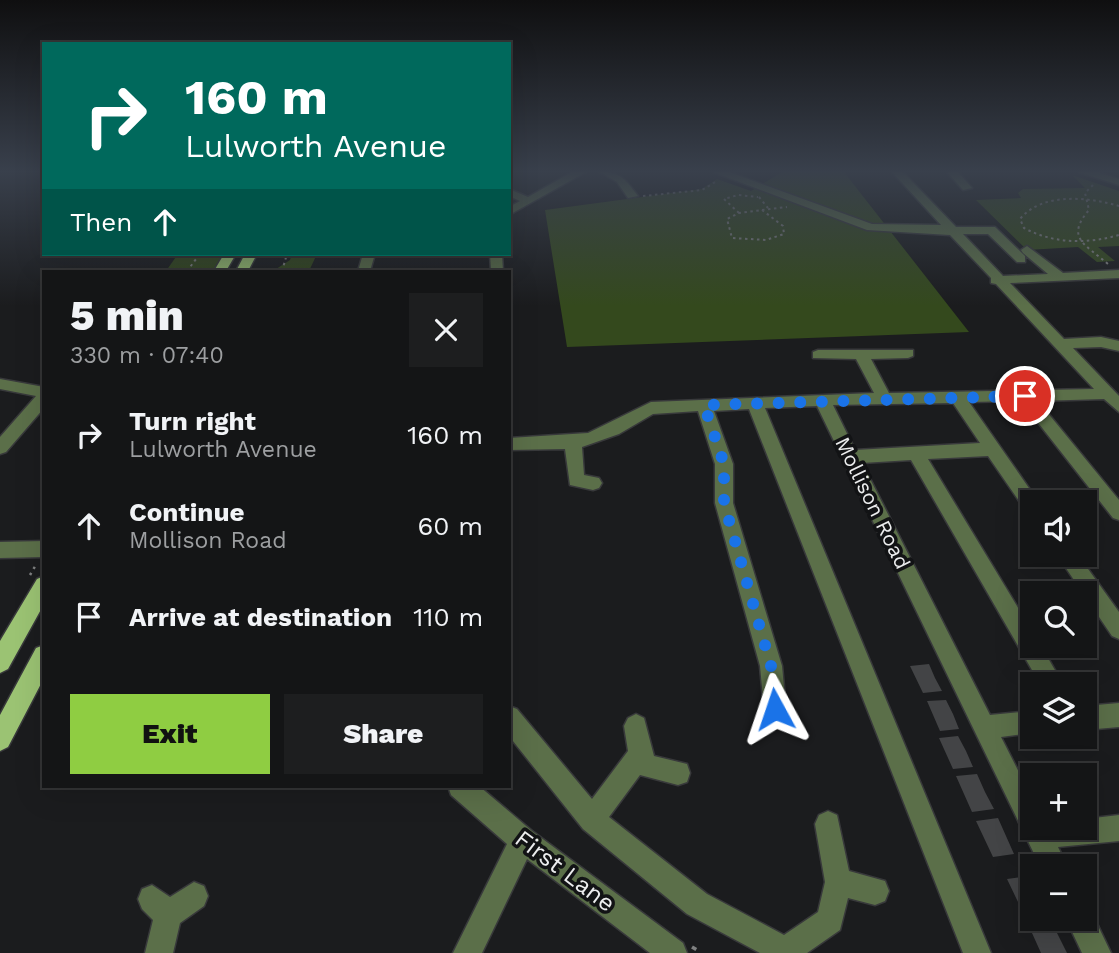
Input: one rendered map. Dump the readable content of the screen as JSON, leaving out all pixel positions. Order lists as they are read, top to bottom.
{
  "streets": {
    "street": ["Mollison Road", "First Lane"]
  },
  "page": {
    "turn": ["160 m", "Lulworth Avenue"],
    "then": "Then",
    "heading": ["5 min", "330 m · 07:40"],
    "list": [
      {
        "name": "Turn right",
        "note": "Lulworth Avenue",
        "value": "160 m"
      },
      {
        "name": "Continue",
        "note": "Mollison Road",
        "value": "60 m"
      },
      {
        "name": "Arrive at destination",
        "value": "110 m"
      }
    ],
    "map_buttons": ["+", "−"],
    "buttons": ["Exit", "Share"]
  }
}
